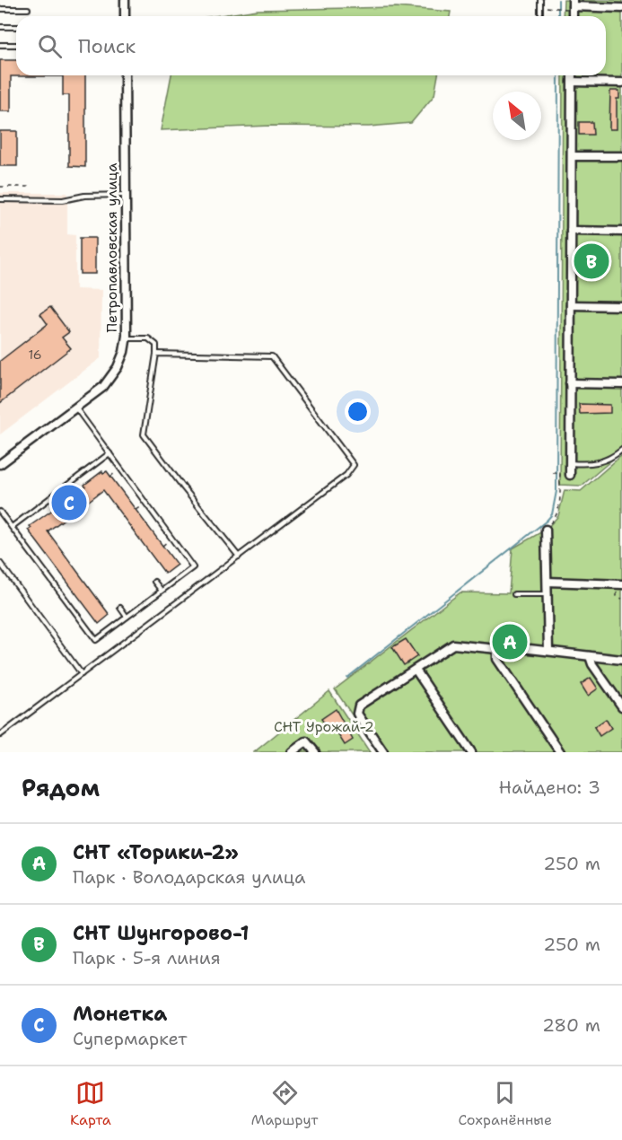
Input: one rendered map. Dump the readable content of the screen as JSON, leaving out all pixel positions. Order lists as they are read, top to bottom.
{
  "streets": {
    "street": ["Петропавловская улица"]
  },
  "parks": ["СНТ Урожай-2"],
  "house_numbers": ["16"],
  "north": "top left",
  "page": {
    "search": "Поиск",
    "pins": ["B", "C", "A"],
    "heading": ["Рядом", "Найдено: 3"],
    "list": [
      {
        "mark": "A",
        "name": "СНТ «Торики-2»",
        "note": "Парк · Володарская улица",
        "value": "250 m"
      },
      {
        "mark": "B",
        "name": "СНТ Шунгорово-1",
        "note": "Парк · 5-я линия",
        "value": "250 m"
      },
      {
        "mark": "C",
        "name": "Монетка",
        "note": "Супермаркет",
        "value": "280 m"
      }
    ],
    "nav": ["Карта", "Маршрут", "Сохранённые"]
  }
}
